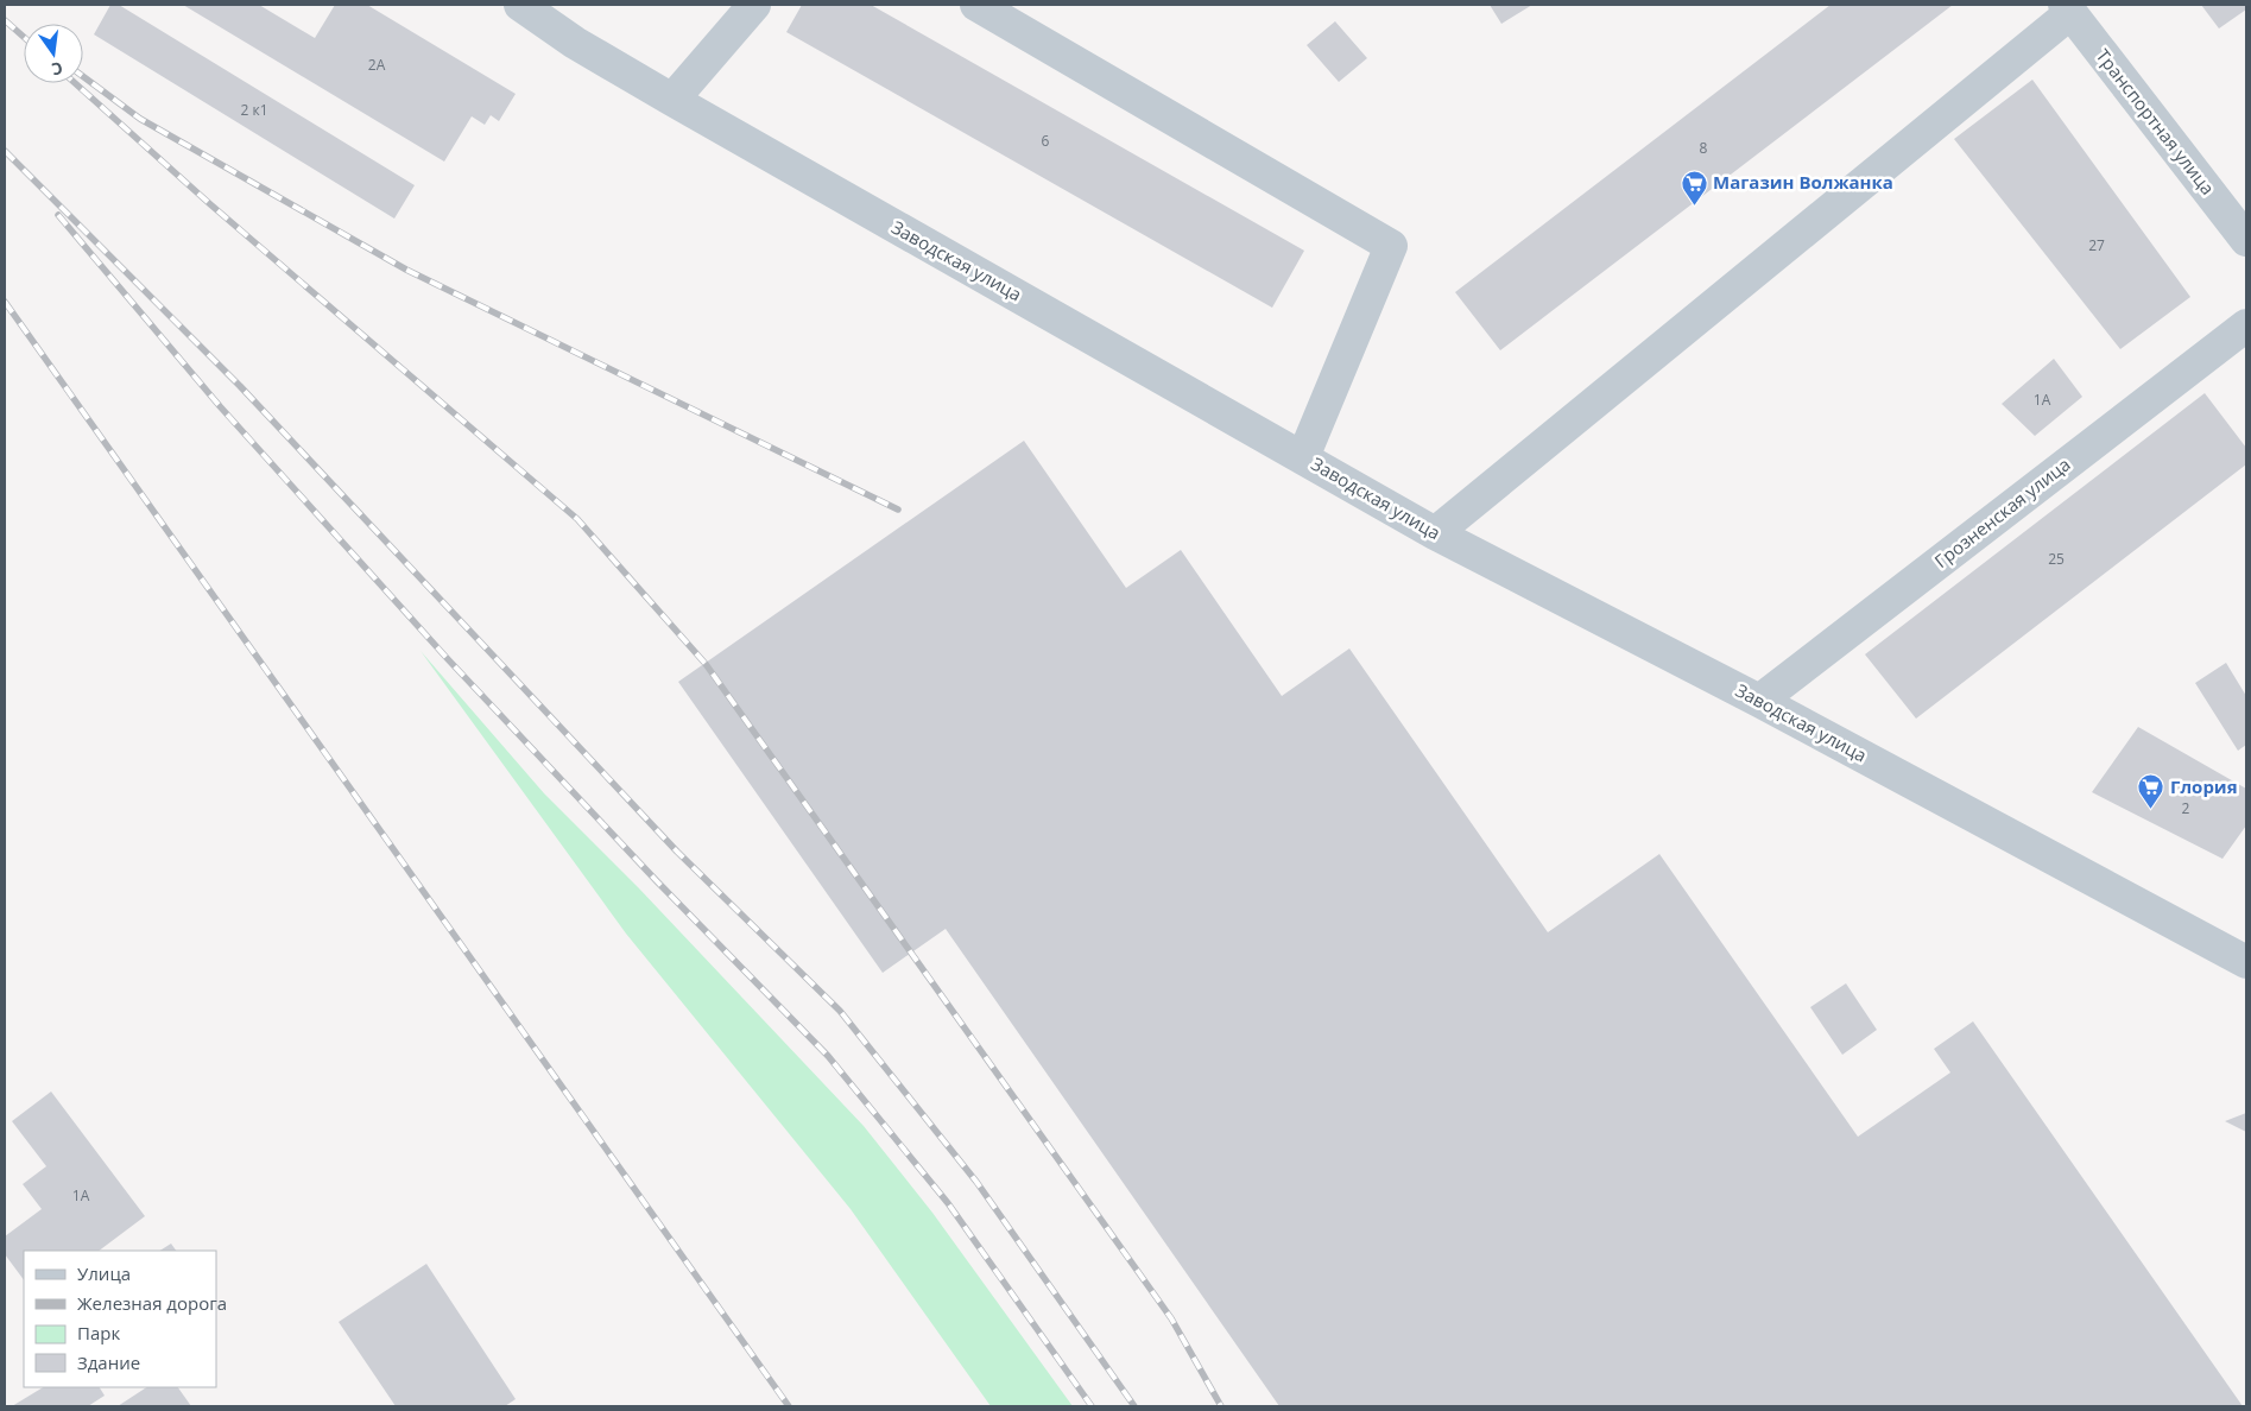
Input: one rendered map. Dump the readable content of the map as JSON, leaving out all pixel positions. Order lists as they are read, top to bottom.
{
  "streets": {
    "street": ["Транспортная улица", "Заводская улица", "Грозненская улица"]
  },
  "crossings": [
    ["Заводская улица", "Грозненская улица"]
  ],
  "places": {
    "supermarket": ["Магазин Волжанка", "Глория"]
  },
  "house_numbers": [
    "2А",
    "2 к1",
    "6",
    "8",
    "27",
    "1А",
    "25",
    "2",
    "1А"
  ],
  "legend": [
    "Улица",
    "Железная дорога",
    "Парк",
    "Здание"
  ],
  "north": "bottom"
}
